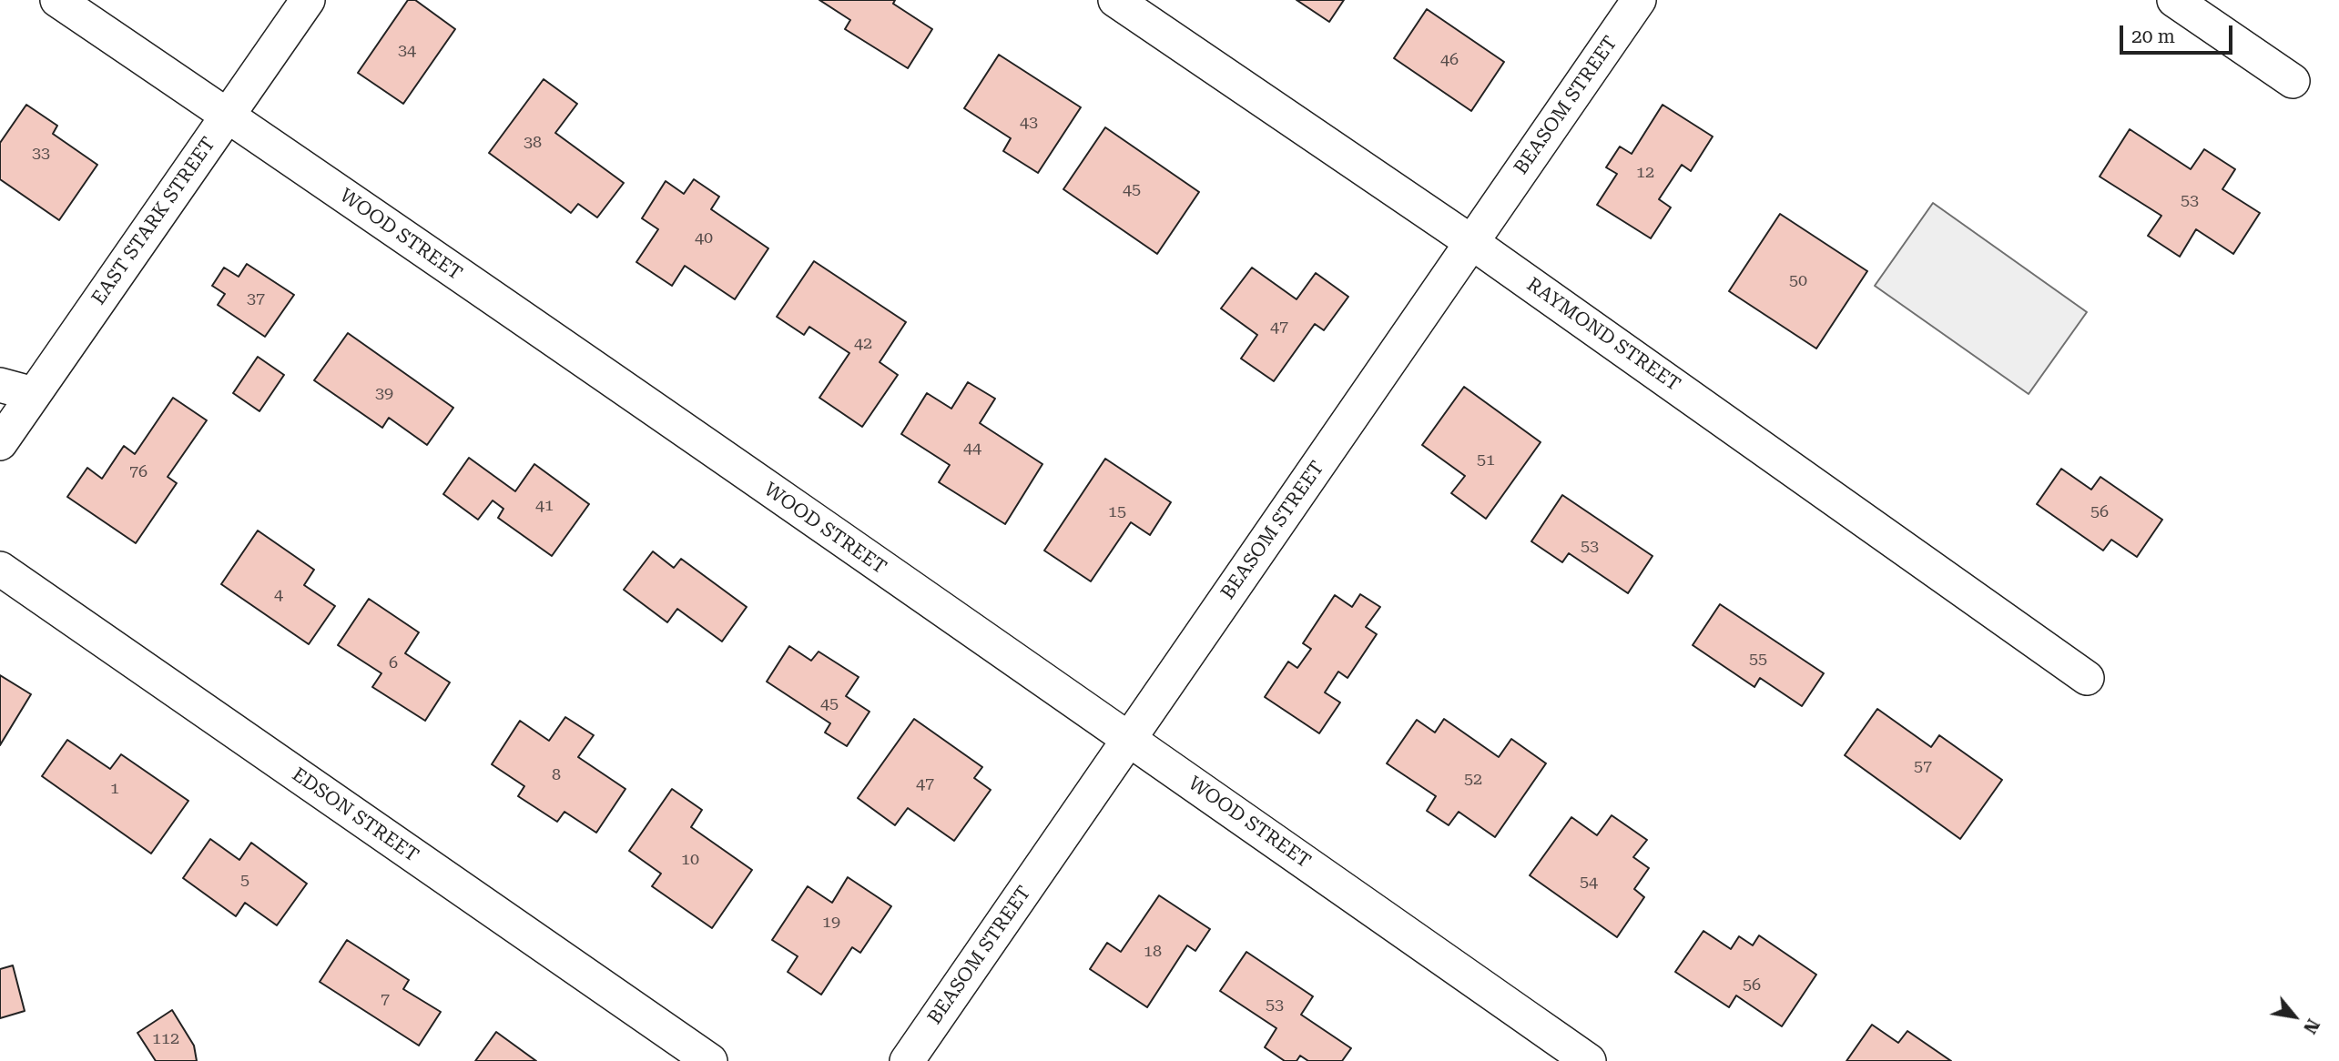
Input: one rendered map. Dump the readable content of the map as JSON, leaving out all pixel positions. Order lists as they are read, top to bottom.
{
  "streets": {
    "street": [
      "BEASOM STREET",
      "EAST STARK STREET",
      "WOOD STREET",
      "RAYMOND STREET",
      "EDSON STREET"
    ]
  },
  "crossings": [
    ["BEASOM STREET", "WOOD STREET"],
    ["BEASOM STREET", "RAYMOND STREET"],
    ["EAST STARK STREET", "WOOD STREET"]
  ],
  "house_numbers": [
    "34",
    "46",
    "43",
    "38",
    "33",
    "12",
    "45",
    "53",
    "40",
    "50",
    "37",
    "47",
    "42",
    "39",
    "44",
    "51",
    "76",
    "41",
    "15",
    "56",
    "53",
    "4",
    "55",
    "6",
    "45",
    "57",
    "8",
    "52",
    "47",
    "1",
    "10",
    "5",
    "54",
    "19",
    "18",
    "56",
    "7",
    "53",
    "112"
  ],
  "scale_bar": "20 m",
  "north": "bottom right"
}
